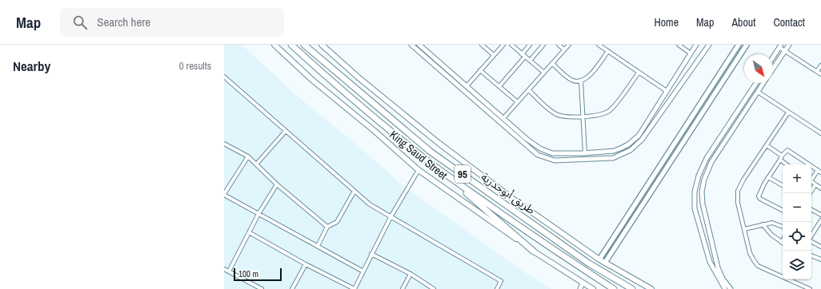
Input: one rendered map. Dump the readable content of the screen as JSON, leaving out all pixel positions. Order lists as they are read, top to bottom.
{
  "streets": {
    "highway": ["95", "طريق أبوحدرية"],
    "main road": ["King Saud Street"]
  },
  "scale_bar": "100 m",
  "north": "bottom right",
  "page": {
    "header": "Map",
    "search": "Search here",
    "nav": [
      "Home",
      "Map",
      "About",
      "Contact"
    ],
    "heading": ["Nearby", "0 results"],
    "map_buttons": ["+", "−"],
    "scale": "100 m"
  }
}
